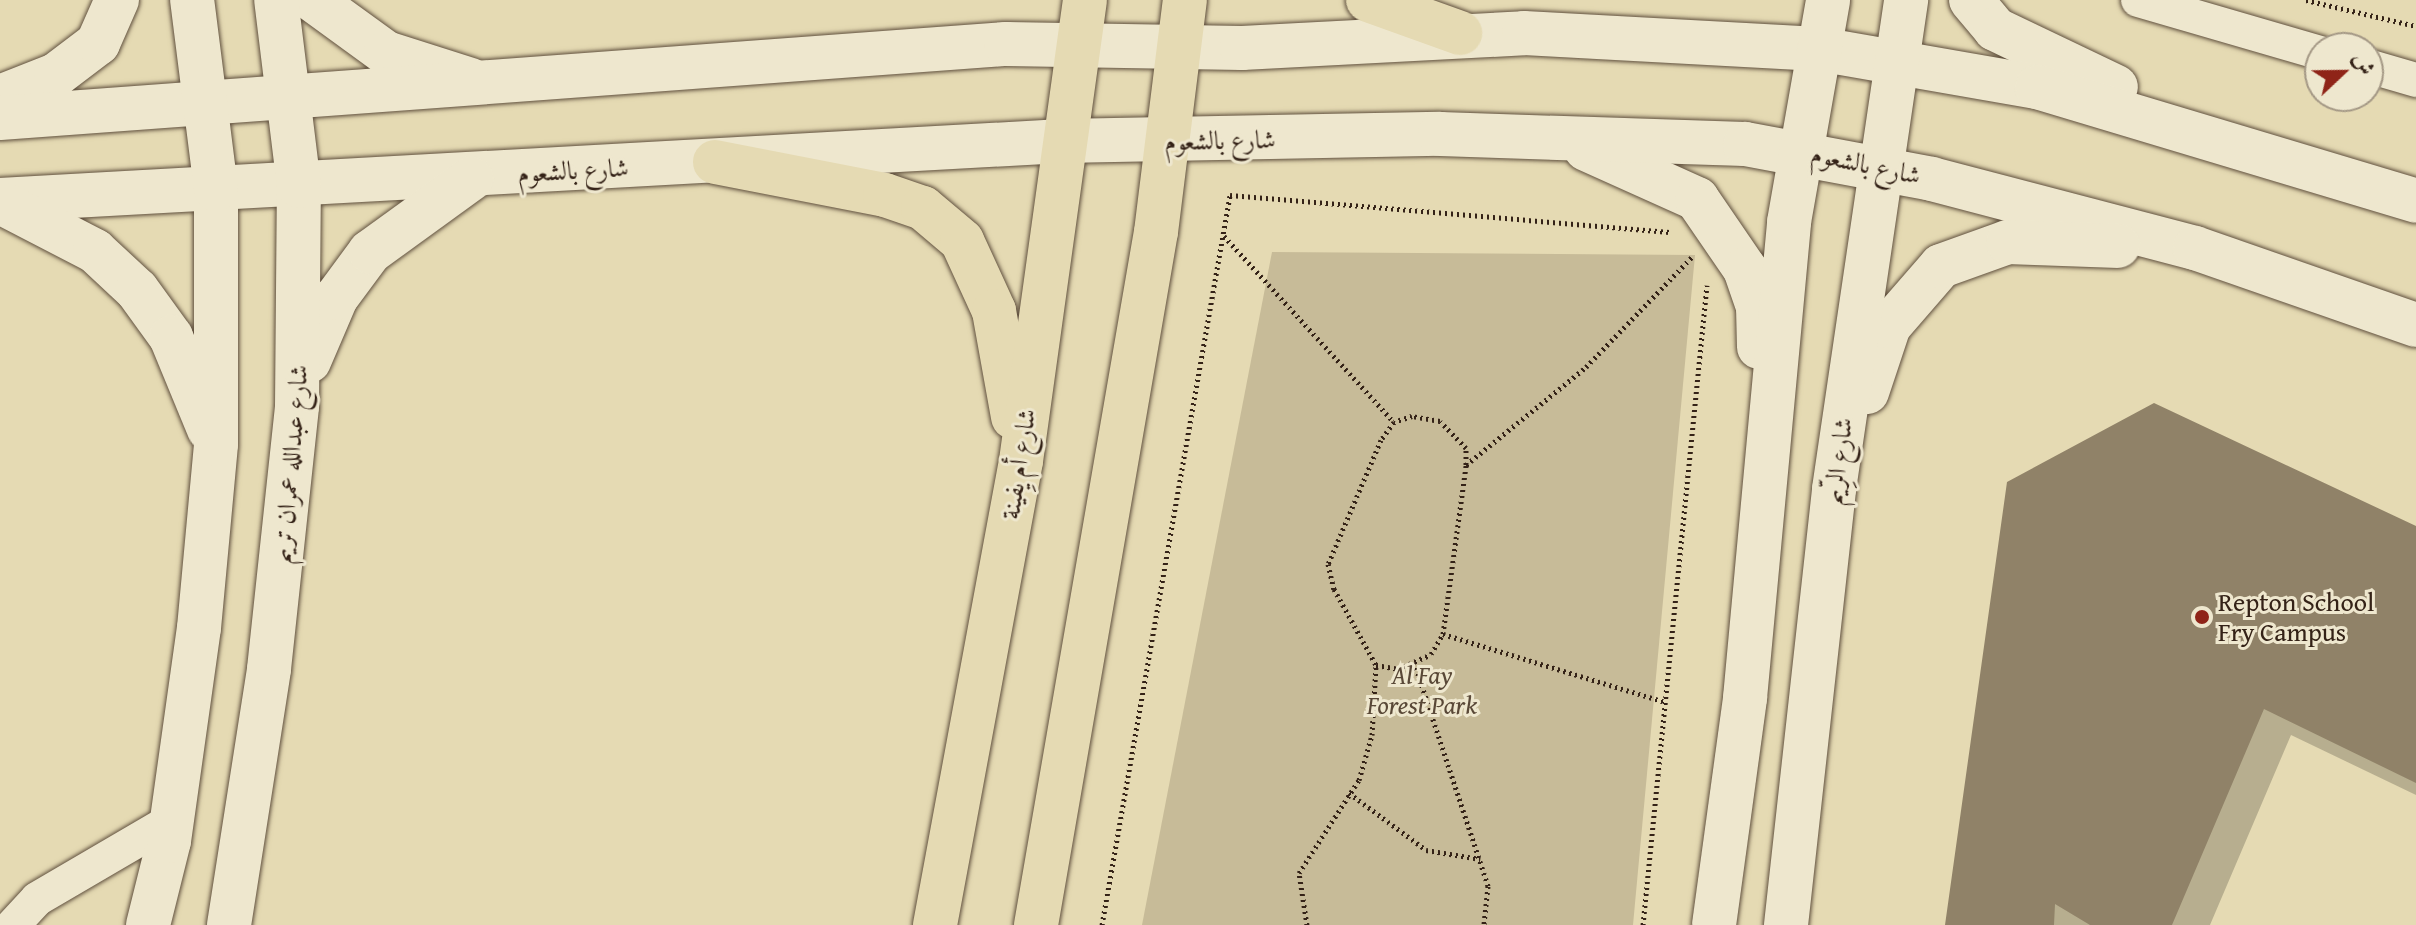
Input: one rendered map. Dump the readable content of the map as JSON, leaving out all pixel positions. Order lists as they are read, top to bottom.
{
  "streets": {
    "main road": [
      "شارع بالشعوم",
      "شارع الرِّيم",
      "شارع عبدالله عمران تريم",
      "شارع أم يِفينة"
    ]
  },
  "crossings": [
    ["شارع بالشعوم", "شارع الرِّيم"],
    ["شارع بالشعوم", "شارع عبدالله عمران تريم"],
    ["شارع بالشعوم", "شارع أم يِفينة"]
  ],
  "parks": ["Al Fay Forest Park"],
  "places": ["Repton School Fry Campus"],
  "north": "right"
}
